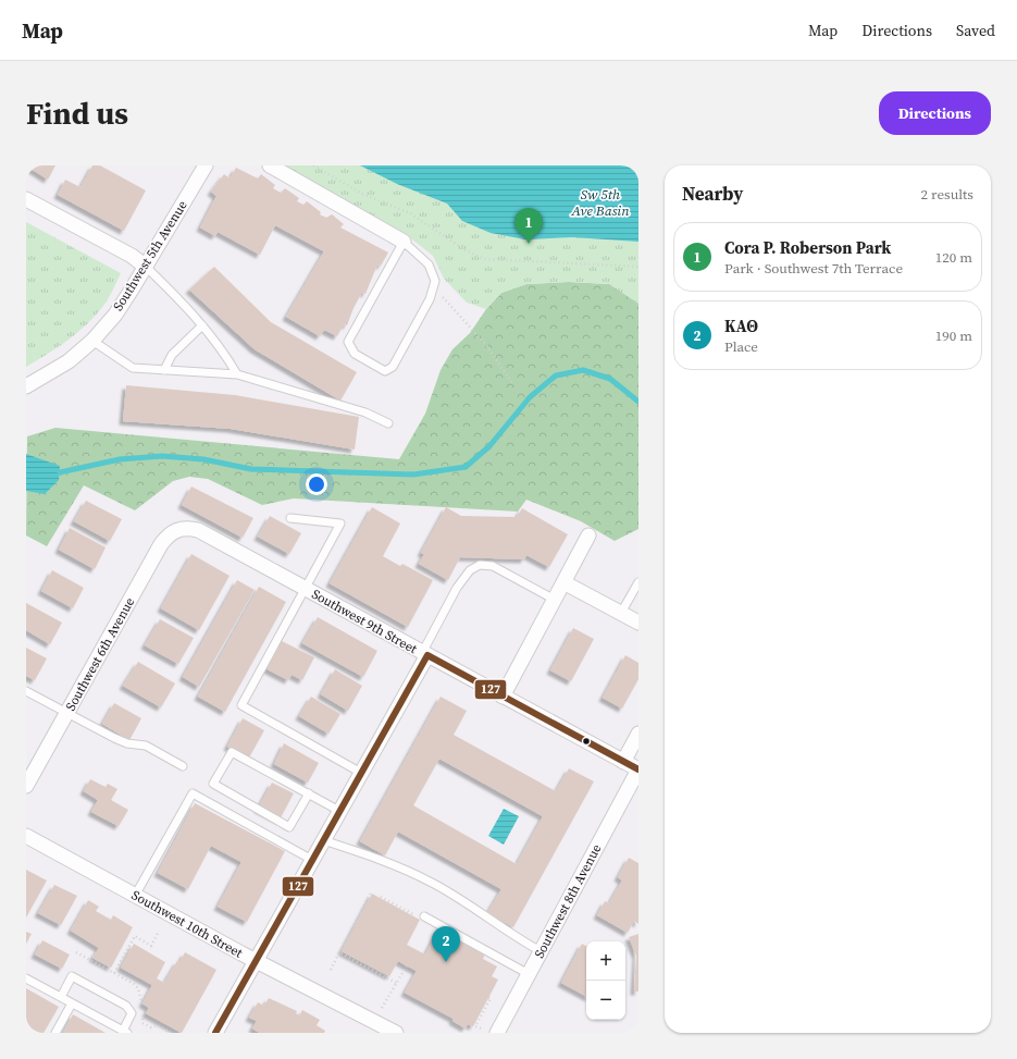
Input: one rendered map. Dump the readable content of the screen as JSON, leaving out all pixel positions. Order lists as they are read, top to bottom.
{
  "streets": {
    "street": [
      "Southwest 5th Avenue",
      "Southwest 9th Street",
      "Southwest 6th Avenue",
      "Southwest 8th Avenue",
      "Southwest 10th Street"
    ]
  },
  "crossings": [
    ["Southwest 9th Street", "Southwest 6th Avenue"],
    ["Southwest 9th Street", "Southwest 8th Avenue"]
  ],
  "water": ["Sw 5th Ave Basin"],
  "lines": ["transit line 127"],
  "page": {
    "header": "Map",
    "nav": ["Map", "Directions", "Saved"],
    "buttons": "Directions",
    "title": "Find us",
    "heading": ["Nearby", "2 results"],
    "pins": ["1", "2"],
    "list": [
      {
        "mark": "1",
        "name": "Cora P. Roberson Park",
        "note": "Park · Southwest 7th Terrace",
        "value": "120 m"
      },
      {
        "mark": "2",
        "name": "ΚΑΘ",
        "note": "Place",
        "value": "190 m"
      }
    ],
    "map_buttons": ["+", "−"]
  }
}
